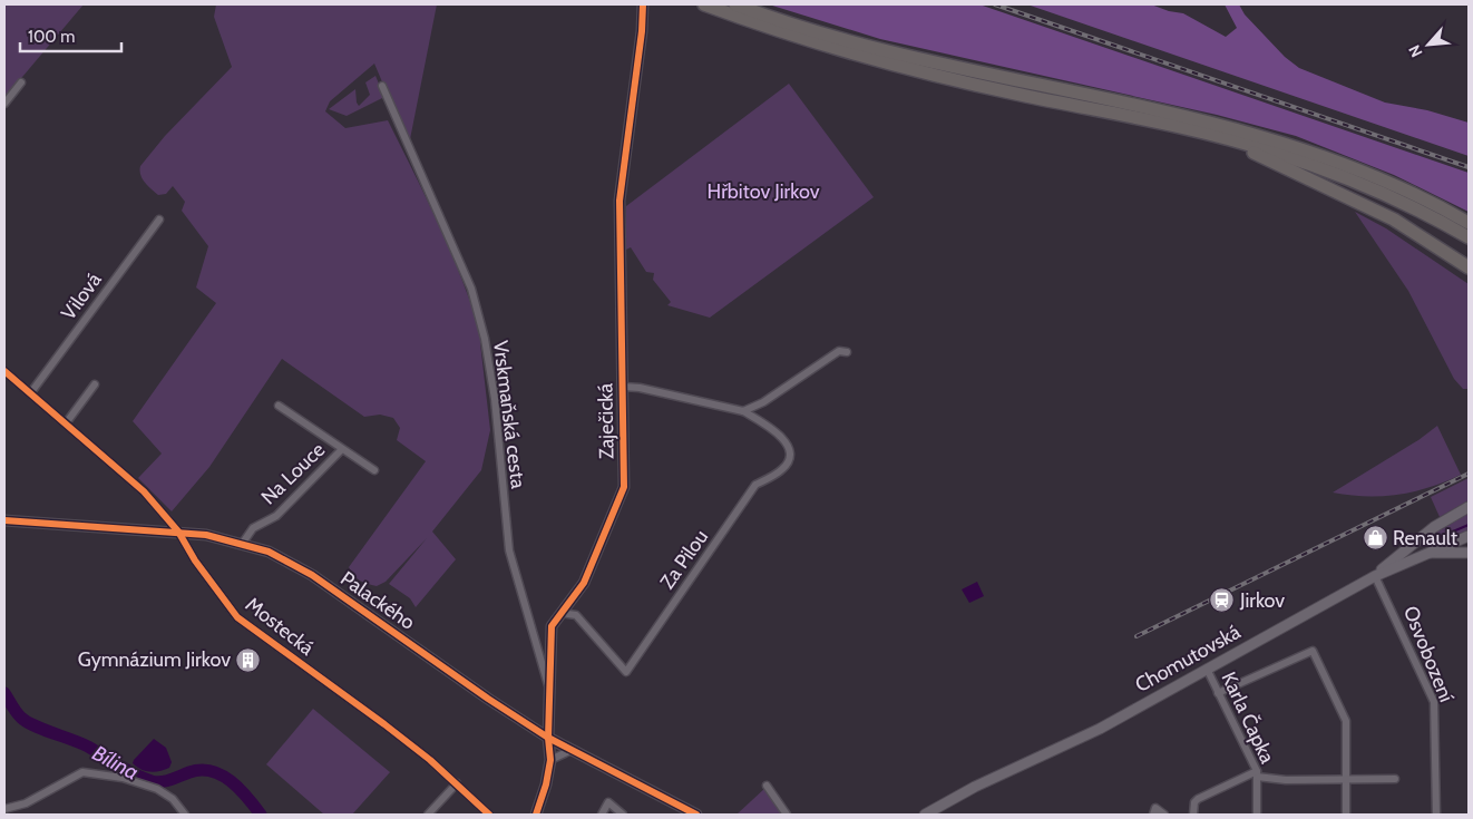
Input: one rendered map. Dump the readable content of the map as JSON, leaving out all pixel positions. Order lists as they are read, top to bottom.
{
  "streets": {
    "street": [
      "Vilová",
      "Vrskmaňská cesta",
      "Zaječická",
      "Na Louce",
      "Za Pilou",
      "Palackého",
      "Mostecká",
      "Osvobození",
      "Chomutovská",
      "Karla Čapka"
    ]
  },
  "crossings": [
    ["Vilová", "Mostecká"],
    ["Vrskmaňská cesta", "Zaječická"],
    ["Zaječická", "Za Pilou"],
    ["Zaječická", "Palackého"],
    ["Na Louce", "Palackého"],
    ["Palackého", "Mostecká"],
    ["Osvobození", "Chomutovská"],
    ["Chomutovská", "Karla Čapka"]
  ],
  "water": ["Bílina"],
  "parks": ["Hřbitov Jirkov"],
  "places": {
    "shop": ["Renault"],
    "station": ["Jirkov"],
    "building": ["Gymnázium Jirkov"]
  },
  "scale_bar": "100 m",
  "north": "bottom left"
}
